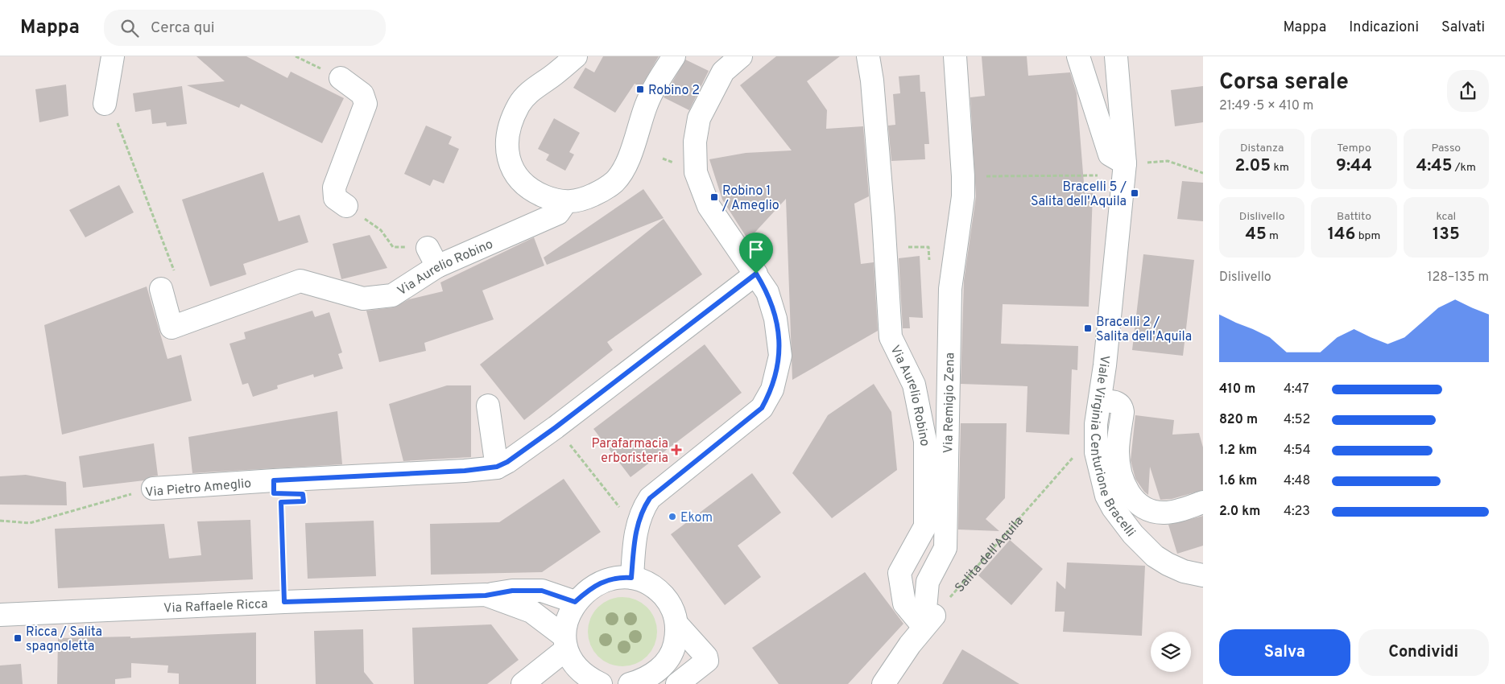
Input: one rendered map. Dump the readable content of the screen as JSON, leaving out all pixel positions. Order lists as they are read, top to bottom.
{
  "streets": {
    "street": [
      "Via Aurelio Robino",
      "Via Remigio Zena",
      "Viale Virginia Centurione Bracelli",
      "Via Pietro Ameglio",
      "Via Raffaele Ricca"
    ],
    "path": ["Salita dell'Aquila"]
  },
  "crossings": [
    ["Via Aurelio Robino", "Via Remigio Zena"],
    ["Via Aurelio Robino", "Salita dell'Aquila"],
    ["Via Remigio Zena", "Salita dell'Aquila"]
  ],
  "places": {
    "transit": [
      "Robino 2",
      "Bracelli 5 / Salita dell'Aquila",
      "Robino 1 / Ameglio",
      "Bracelli 2 / Salita dell'Aquila",
      "Ricca / Salita spagnoletta"
    ],
    "health": ["Parafarmacia erboristeria"],
    "other": ["Ekom"]
  },
  "page": {
    "header": "Mappa",
    "search": "Cerca qui",
    "nav": ["Mappa", "Indicazioni", "Salvati"],
    "heading": ["Corsa serale", "21:49 · 5 × 410 m"],
    "stats": [
      ["Distanza", "2.05 km"],
      ["Tempo", "9:44"],
      ["Passo", "4:45 /km"],
      ["Dislivello", "45 m"],
      ["Battito", "146 bpm"],
      ["kcal", "135"]
    ],
    "chart": ["Dislivello", "128–135 m"],
    "list": [
      {
        "name": "410 m",
        "note": "4:47"
      },
      {
        "name": "820 m",
        "note": "4:52"
      },
      {
        "name": "1.2 km",
        "note": "4:54"
      },
      {
        "name": "1.6 km",
        "note": "4:48"
      },
      {
        "name": "2.0 km",
        "note": "4:23"
      }
    ],
    "buttons": ["Salva", "Condividi"]
  }
}
